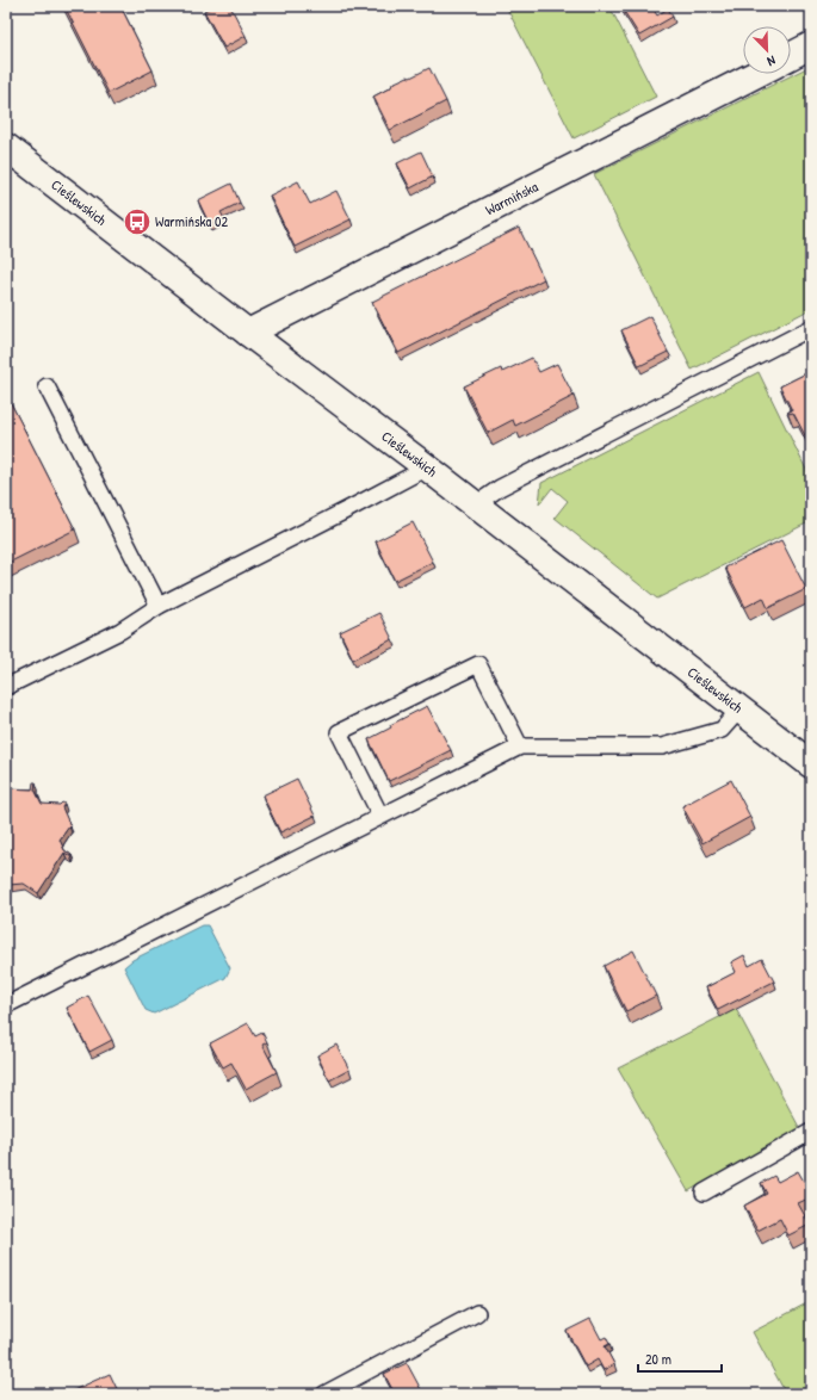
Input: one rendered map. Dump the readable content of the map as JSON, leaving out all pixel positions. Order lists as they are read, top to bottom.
{
  "streets": {
    "street": ["Warmińska", "Cieślewskich"]
  },
  "crossings": [
    ["Warmińska", "Cieślewskich"]
  ],
  "places": {
    "bus stop": ["Warmińska 02"]
  },
  "scale_bar": "20 m",
  "north": "bottom right"
}
